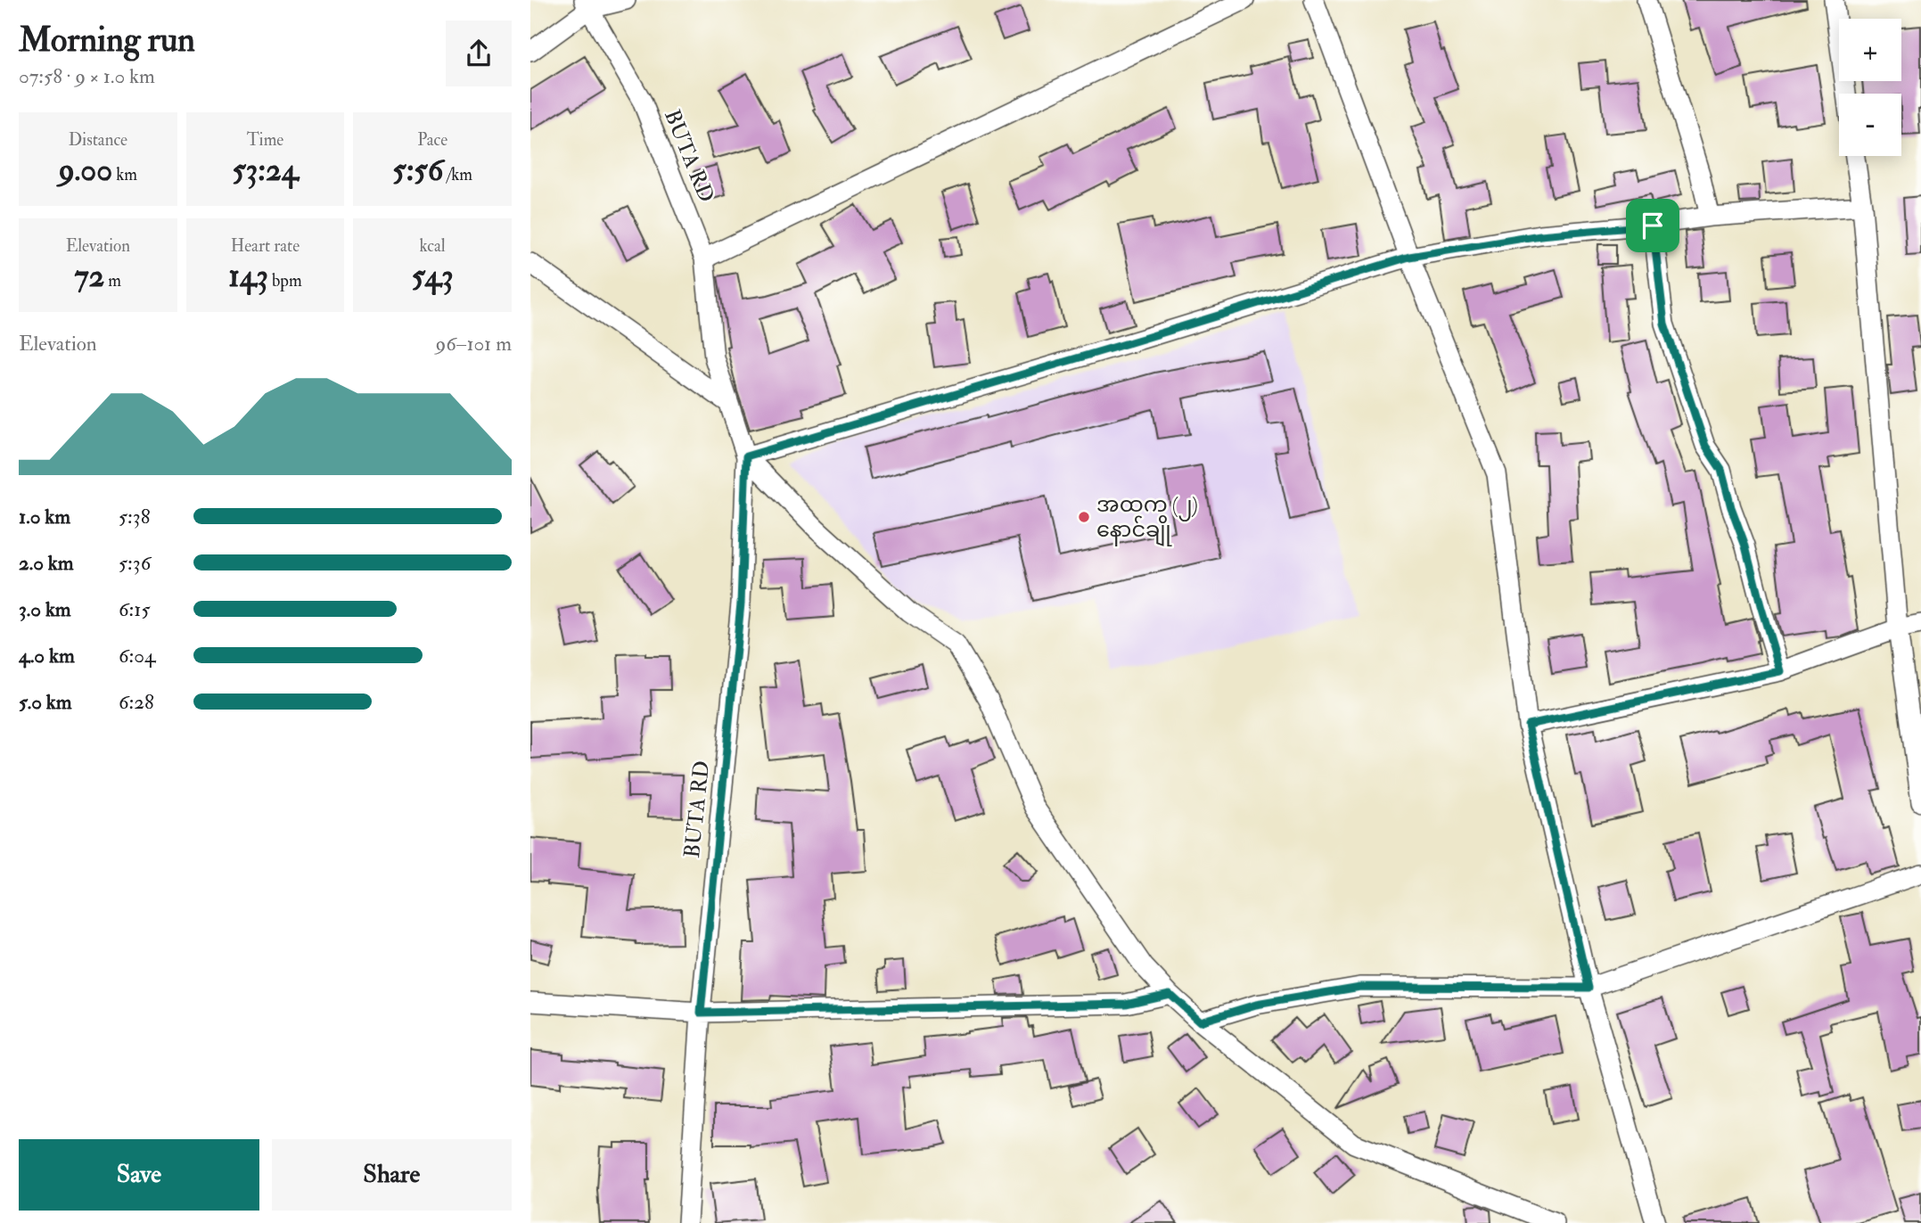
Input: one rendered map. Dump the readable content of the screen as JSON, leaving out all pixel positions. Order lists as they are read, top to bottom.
{
  "streets": {
    "street": ["BUTA RD"]
  },
  "places": ["အထက (၂) နောင်ချို"],
  "page": {
    "heading": ["Morning run", "07:58 · 9 × 1.0 km"],
    "map_buttons": ["+", "−"],
    "stats": [
      ["Distance", "9.00 km"],
      ["Time", "53:24"],
      ["Pace", "5:56 /km"],
      ["Elevation", "72 m"],
      ["Heart rate", "143 bpm"],
      ["kcal", "543"]
    ],
    "chart": ["Elevation", "96–101 m"],
    "list": [
      {
        "name": "1.0 km",
        "note": "5:38"
      },
      {
        "name": "2.0 km",
        "note": "5:36"
      },
      {
        "name": "3.0 km",
        "note": "6:15"
      },
      {
        "name": "4.0 km",
        "note": "6:04"
      },
      {
        "name": "5.0 km",
        "note": "6:28"
      }
    ],
    "buttons": ["Save", "Share"]
  }
}
